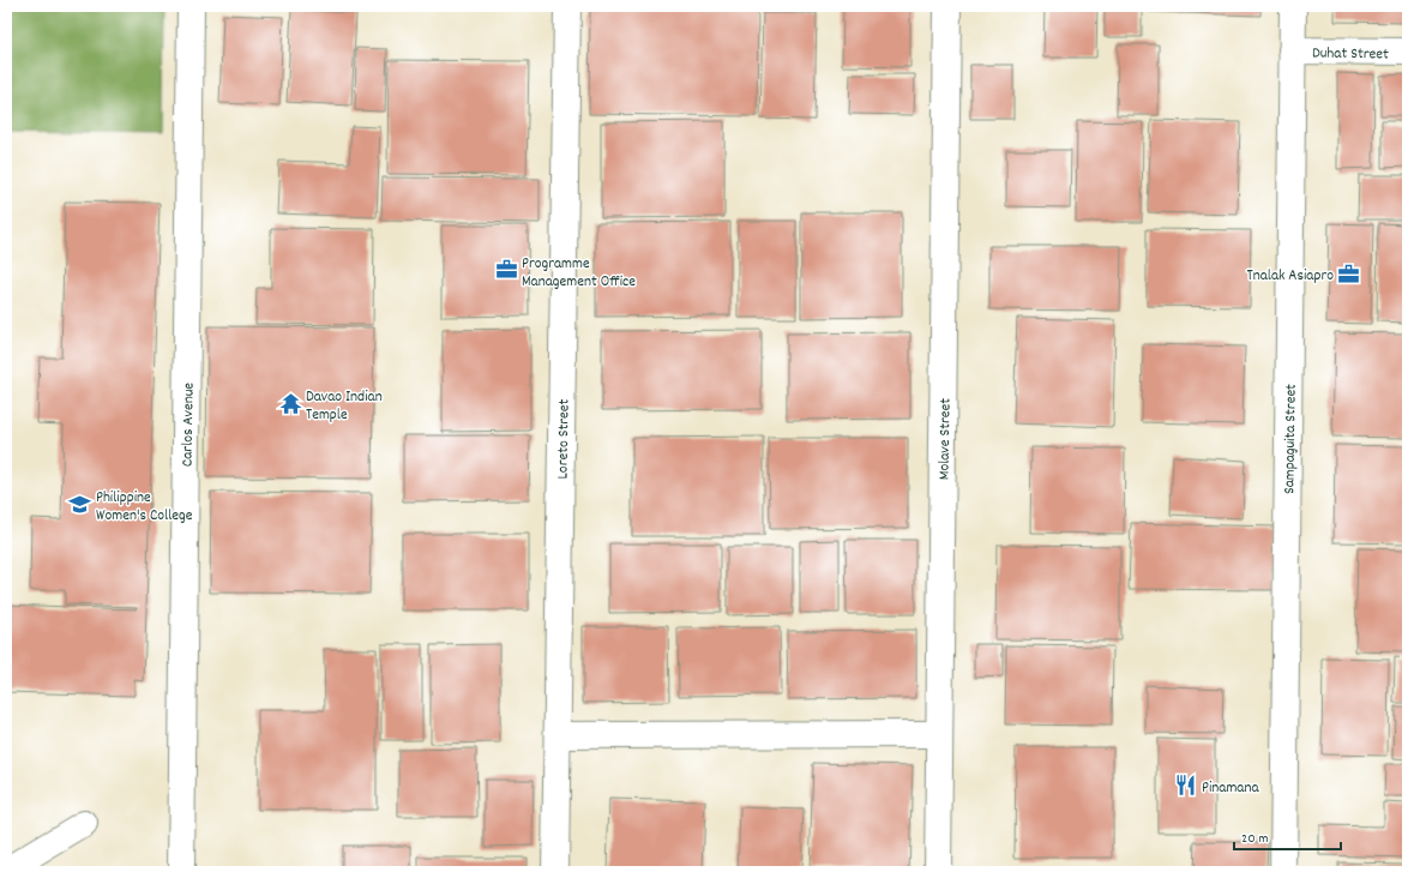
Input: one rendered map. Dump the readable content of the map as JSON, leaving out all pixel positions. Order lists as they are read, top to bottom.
{
  "streets": {
    "street": [
      "Duhat Street",
      "Carlos Avenue",
      "Loreto Street",
      "Molave Street",
      "Sampaguita Street"
    ]
  },
  "crossings": [
    ["Duhat Street", "Sampaguita Street"]
  ],
  "places": {
    "office": ["Programme Management Office", "Tnalak Asiapro"],
    "temple": ["Davao Indian Temple"],
    "school or university": ["Philippine Women's College"],
    "restaurant": ["Pinamana"]
  },
  "scale_bar": "20 m"
}
